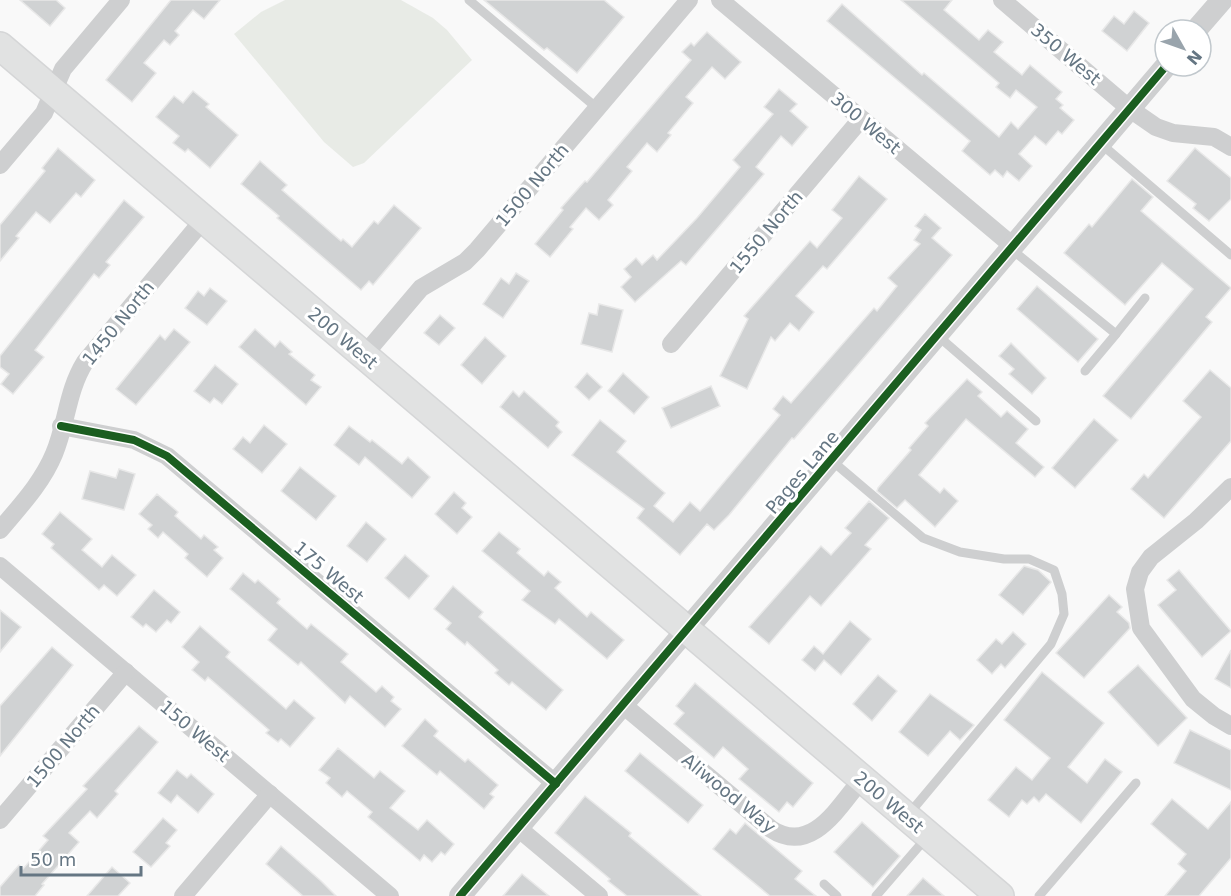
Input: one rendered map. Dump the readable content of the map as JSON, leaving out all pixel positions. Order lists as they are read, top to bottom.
{
  "streets": {
    "main road": ["200 West"],
    "street": [
      "350 West",
      "300 West",
      "1500 North",
      "1550 North",
      "1450 North",
      "Pages Lane",
      "175 West",
      "150 West",
      "Aliwood Way"
    ]
  },
  "crossings": [
    ["350 West", "Pages Lane"],
    ["300 West", "1550 North"],
    ["300 West", "Pages Lane"],
    ["1500 North", "200 West"],
    ["1500 North", "150 West"],
    ["1450 North", "200 West"],
    ["1450 North", "175 West"],
    ["200 West", "Pages Lane"],
    ["200 West", "Aliwood Way"],
    ["Pages Lane", "175 West"],
    ["Pages Lane", "Aliwood Way"]
  ],
  "scale_bar": "50 m",
  "north": "bottom right"
}
